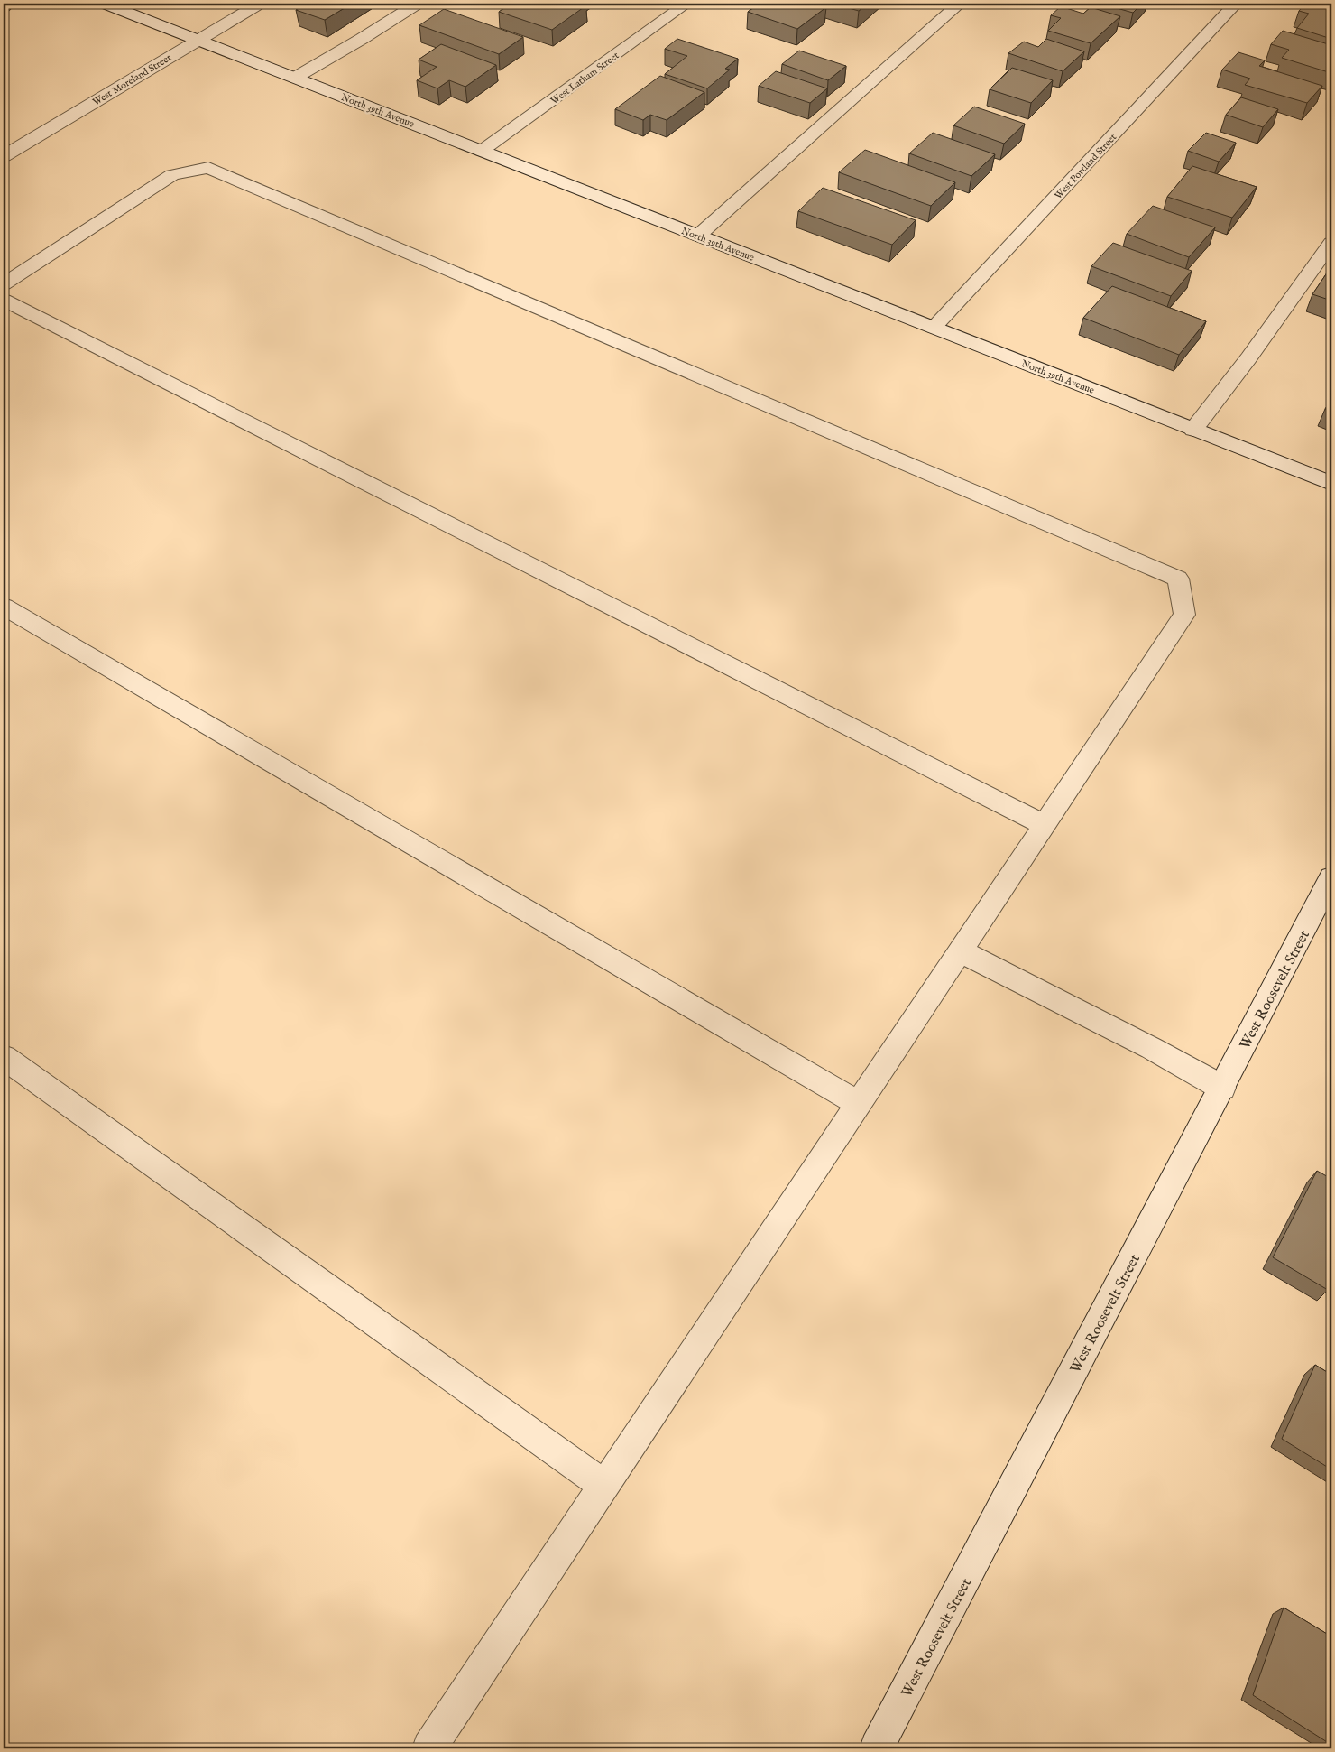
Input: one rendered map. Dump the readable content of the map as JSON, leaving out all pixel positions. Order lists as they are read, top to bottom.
{
  "streets": {
    "street": [
      "West Latham Street",
      "West Moreland Street",
      "North 39th Avenue",
      "West Portland Street",
      "West Roosevelt Street"
    ]
  },
  "crossings": [
    ["West Latham Street", "North 39th Avenue"],
    ["West Moreland Street", "North 39th Avenue"],
    ["North 39th Avenue", "West Portland Street"]
  ]
}
